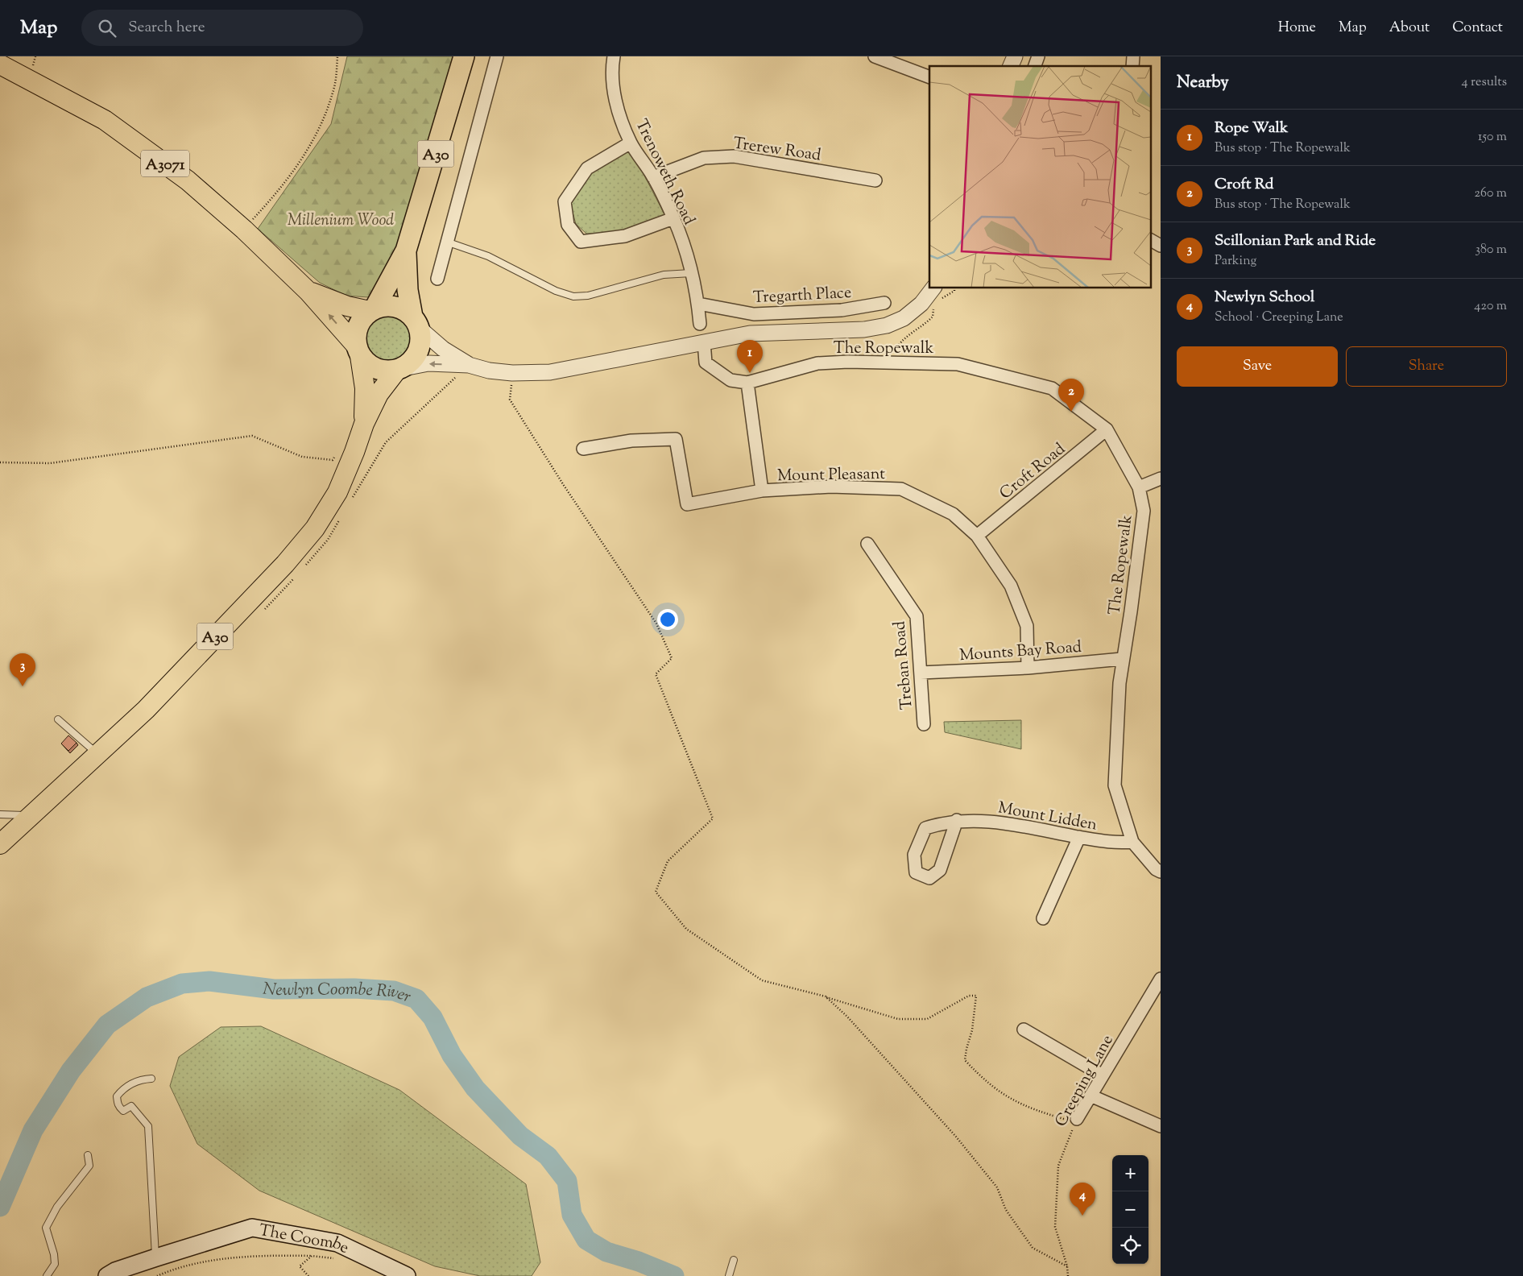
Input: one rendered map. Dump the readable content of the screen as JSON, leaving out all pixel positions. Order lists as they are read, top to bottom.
{
  "streets": {
    "highway": ["A30"],
    "main road": ["A3071", "The Coombe"],
    "street": [
      "Trerew Road",
      "Trenoweth Road",
      "Tregarth Place",
      "The Ropewalk",
      "Croft Road",
      "Mount Pleasant",
      "Mounts Bay Road",
      "Treban Road",
      "Mount Lidden",
      "Creeping Lane"
    ]
  },
  "crossings": [
    ["Trerew Road", "Trenoweth Road"],
    ["A30", "A3071"],
    ["Trenoweth Road", "Tregarth Place"],
    ["The Ropewalk", "Croft Road"],
    ["The Ropewalk", "Mounts Bay Road"],
    ["The Ropewalk", "Mount Lidden"],
    ["Croft Road", "Mount Pleasant"],
    ["Mount Pleasant", "Mounts Bay Road"],
    ["Mounts Bay Road", "Treban Road"]
  ],
  "water": ["Newlyn Coombe River"],
  "parks": ["Millenium Wood"],
  "page": {
    "header": "Map",
    "search": "Search here",
    "nav": [
      "Home",
      "Map",
      "About",
      "Contact"
    ],
    "heading": ["Nearby", "4 results"],
    "list": [
      {
        "mark": "1",
        "name": "Rope Walk",
        "note": "Bus stop · The Ropewalk",
        "value": "150 m"
      },
      {
        "mark": "2",
        "name": "Croft Rd",
        "note": "Bus stop · The Ropewalk",
        "value": "260 m"
      },
      {
        "mark": "3",
        "name": "Scillonian Park and Ride",
        "note": "Parking",
        "value": "380 m"
      },
      {
        "mark": "4",
        "name": "Newlyn School",
        "note": "School · Creeping Lane",
        "value": "420 m"
      }
    ],
    "buttons": ["Save", "Share"],
    "pins": [
      "1",
      "2",
      "3",
      "4"
    ],
    "map_buttons": ["+", "−"]
  }
}
